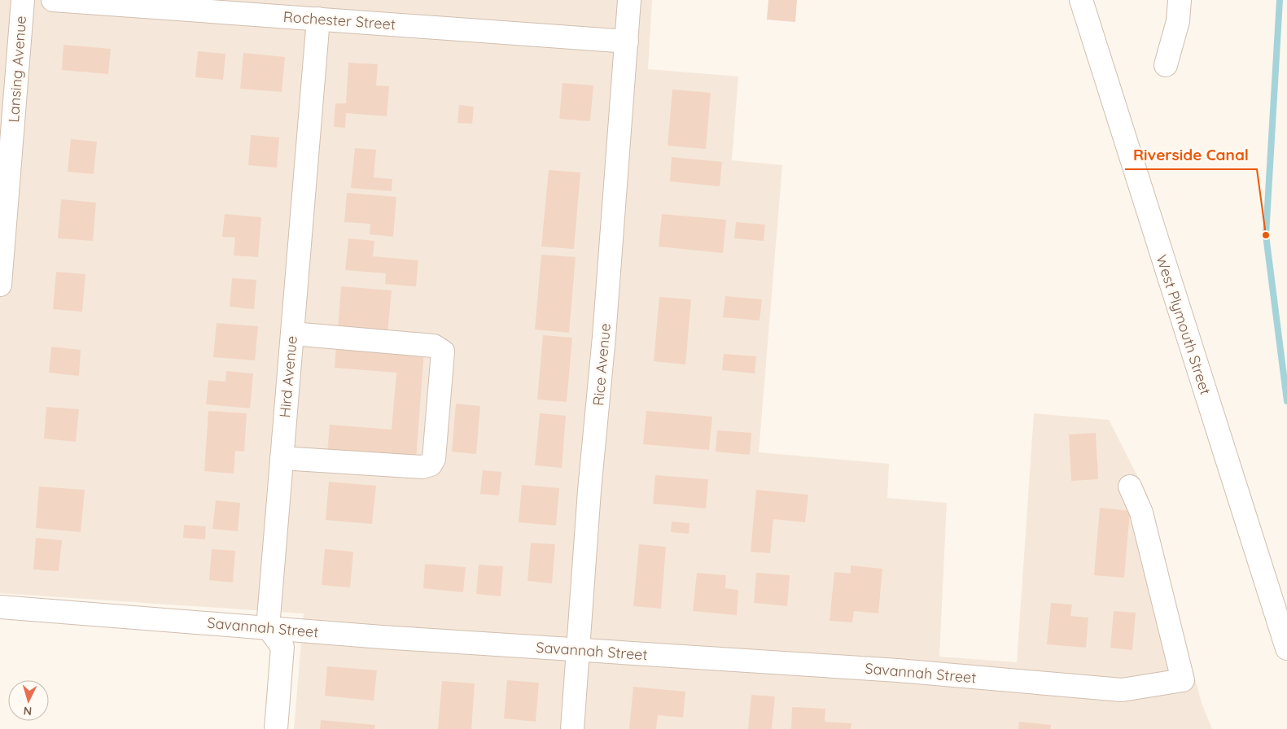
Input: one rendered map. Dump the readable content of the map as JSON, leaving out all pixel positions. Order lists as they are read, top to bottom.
{
  "streets": {
    "street": [
      "Rochester Street",
      "Lansing Avenue",
      "West Plymouth Street",
      "Rice Avenue",
      "Hird Avenue",
      "Savannah Street"
    ]
  },
  "crossings": [
    ["Rochester Street", "Rice Avenue"],
    ["Rochester Street", "Hird Avenue"],
    ["Rice Avenue", "Savannah Street"],
    ["Hird Avenue", "Savannah Street"]
  ],
  "places": ["Riverside Canal"],
  "north": "bottom"
}
